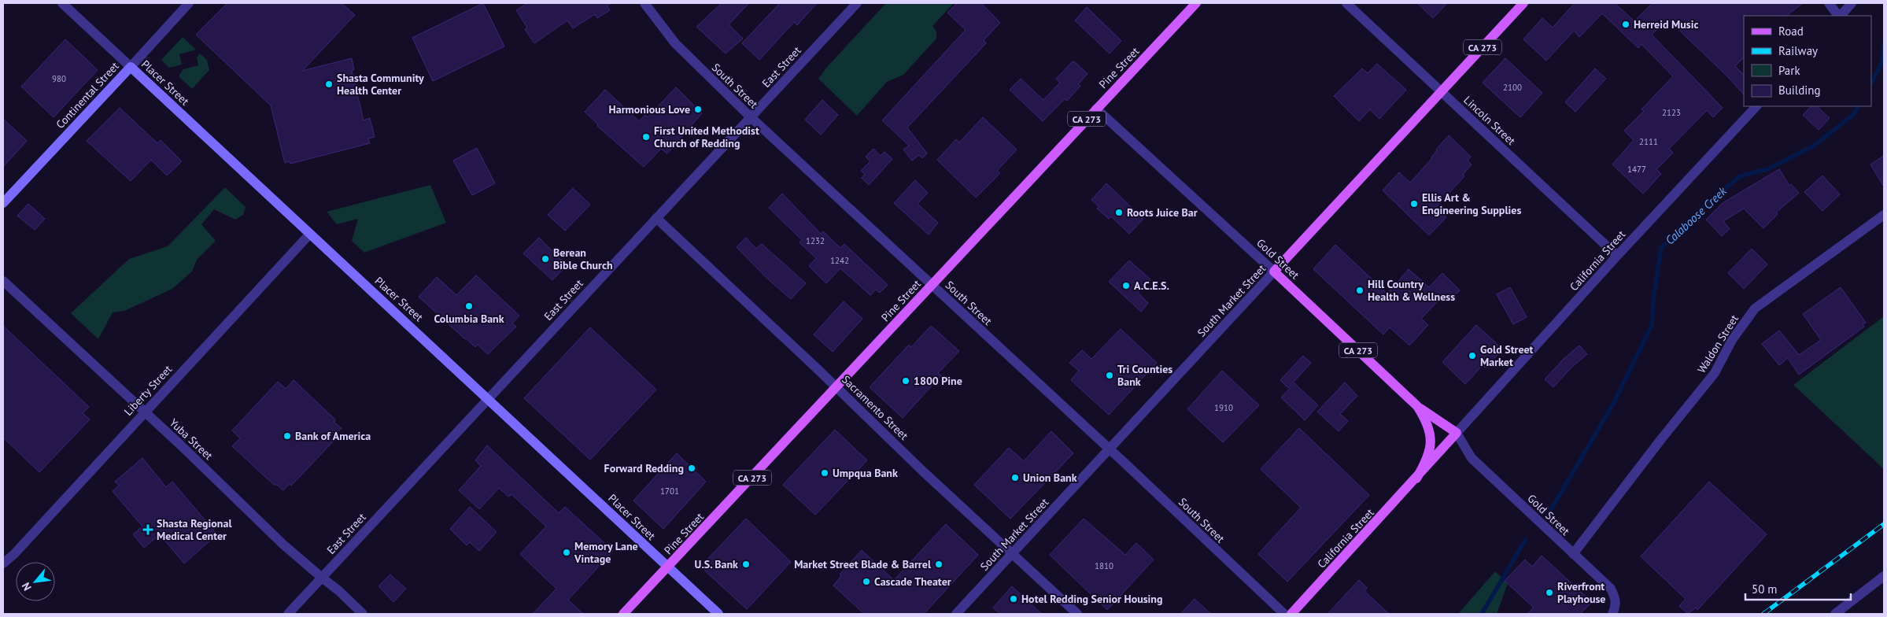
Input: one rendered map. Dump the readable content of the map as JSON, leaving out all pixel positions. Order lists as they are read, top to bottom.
{
  "streets": {
    "main road": [
      "CA 273",
      "Pine Street",
      "Placer Street",
      "Continental Street",
      "Gold Street",
      "California Street",
      "South Market Street"
    ],
    "street": [
      "East Street",
      "South Street",
      "Lincoln Street",
      "Waldon Street",
      "Liberty Street",
      "Sacramento Street",
      "Yuba Street"
    ]
  },
  "crossings": [
    ["CA 273", "Gold Street"],
    ["CA 273", "California Street"],
    ["East Street", "Placer Street"],
    ["East Street", "South Street"],
    ["East Street", "Sacramento Street"],
    ["East Street", "Yuba Street"],
    ["Pine Street", "Placer Street"],
    ["Pine Street", "South Street"],
    ["Pine Street", "Gold Street"],
    ["Pine Street", "Sacramento Street"],
    ["Placer Street", "Continental Street"],
    ["Placer Street", "Liberty Street"],
    ["South Street", "South Market Street"],
    ["Lincoln Street", "California Street"],
    ["Lincoln Street", "South Market Street"],
    ["Gold Street", "California Street"],
    ["Gold Street", "South Market Street"],
    ["Gold Street", "Waldon Street"],
    ["South Market Street", "Sacramento Street"],
    ["Liberty Street", "Yuba Street"]
  ],
  "water": ["Calaboose Creek"],
  "places": {
    "other": [
      "Herreid Music",
      "Shasta Community Health Center",
      "Harmonious Love",
      "First United Methodist Church of Redding",
      "Ellis Art & Engineering Supplies",
      "Roots Juice Bar",
      "Berean Bible Church",
      "A.C.E.S.",
      "Hill Country Health & Wellness",
      "Columbia Bank",
      "Gold Street Market",
      "Tri Counties Bank",
      "1800 Pine",
      "Bank of America",
      "Forward Redding",
      "Umpqua Bank",
      "Union Bank",
      "Memory Lane Vintage",
      "U.S. Bank",
      "Market Street Blade & Barrel",
      "Cascade Theater",
      "Riverfront Playhouse",
      "Hotel Redding Senior Housing"
    ],
    "health": ["Shasta Regional Medical Center"]
  },
  "house_numbers": [
    "980",
    "2100",
    "2123",
    "2111",
    "1477",
    "1232",
    "1242",
    "1910",
    "1701",
    "1810"
  ],
  "legend": [
    "Road",
    "Railway",
    "Park",
    "Building"
  ],
  "scale_bar": "50 m",
  "north": "bottom left"
}
